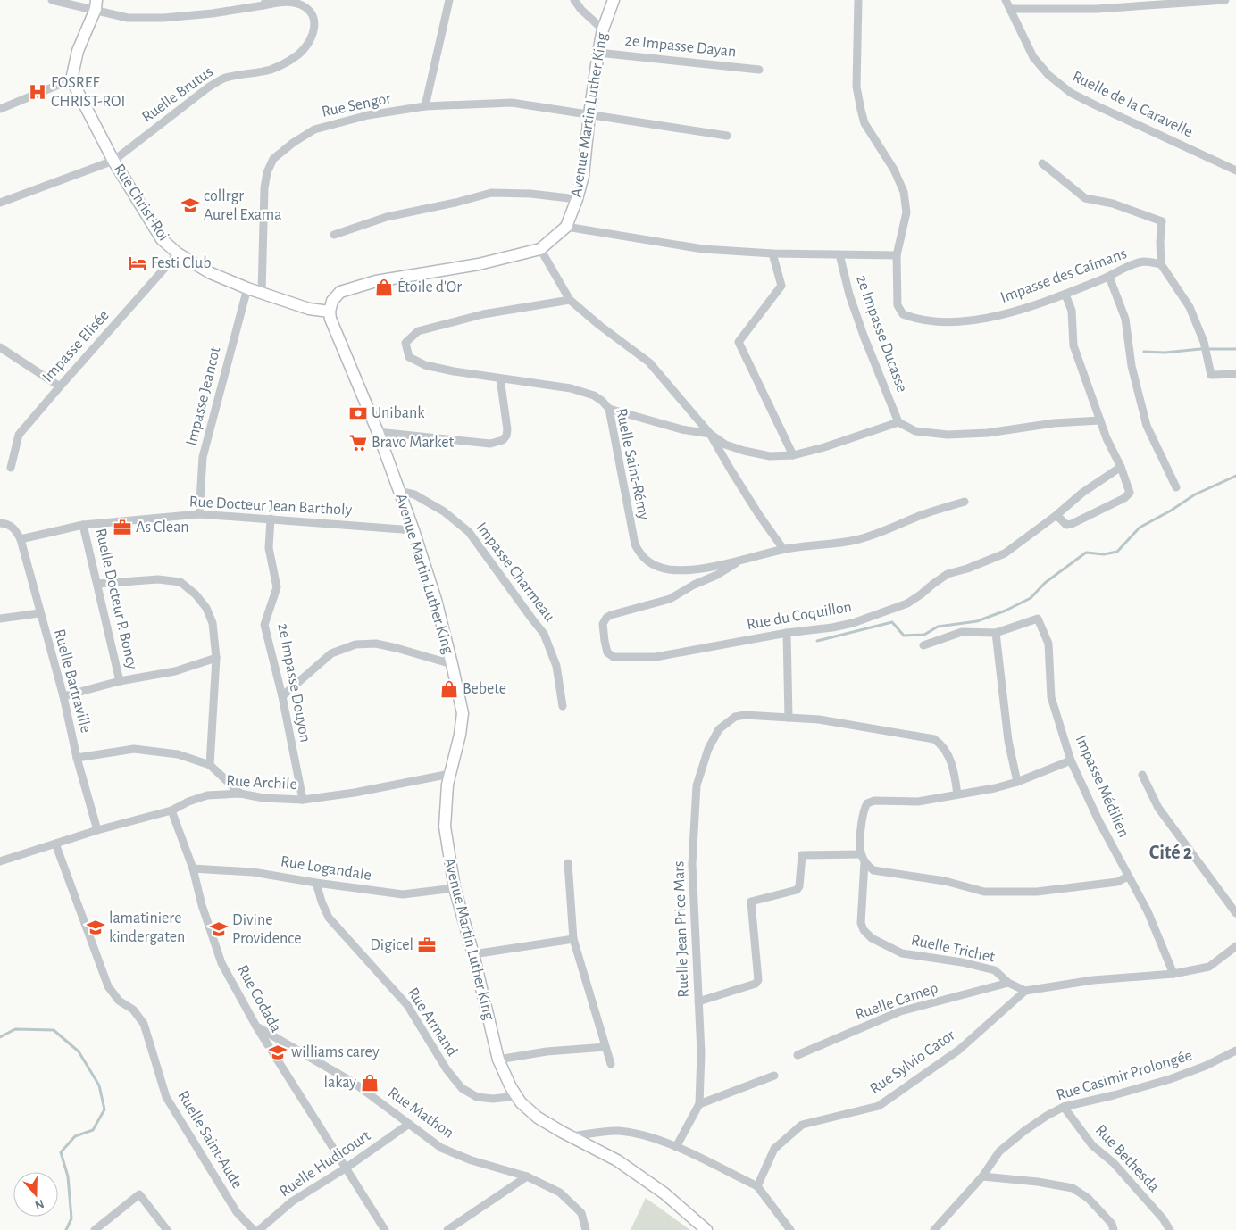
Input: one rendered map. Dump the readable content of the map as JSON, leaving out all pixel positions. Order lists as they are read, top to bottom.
{
  "streets": {
    "main road": ["Avenue Martin Luther King", "Rue Christ-Roi"],
    "street": [
      "2e Impasse Dayan",
      "Ruelle Brutus",
      "Ruelle de la Caravelle",
      "Rue Sengor",
      "Impasse des Caïmans",
      "2e Impasse Ducasse",
      "Impasse Elisée",
      "Impasse Jeancot",
      "Ruelle Saint-Rémy",
      "Rue Docteur Jean Bartholy",
      "Impasse Charmeau",
      "Ruelle Docteur P. Boncy",
      "Rue du Coquillon",
      "Ruelle Bartraville",
      "2e Impasse Douyon",
      "Rue Archile",
      "Impasse Médilien",
      "Rue Logandale",
      "Ruelle Jean Price Mars",
      "Ruelle Trichet",
      "Rue Codada",
      "Ruelle Camep",
      "Rue Armand",
      "Rue Sylvio Cator",
      "Rue Casimir Prolongée",
      "Rue Mathon",
      "Ruelle Saint-Aude",
      "Rue Bethesda",
      "Ruelle Hudicourt"
    ]
  },
  "crossings": [
    ["2e Impasse Dayan", "Avenue Martin Luther King"],
    ["Ruelle Brutus", "Rue Christ-Roi"],
    ["Rue Sengor", "Avenue Martin Luther King"],
    ["Rue Sengor", "Rue Christ-Roi"],
    ["Avenue Martin Luther King", "Rue Christ-Roi"],
    ["Avenue Martin Luther King", "Rue Docteur Jean Bartholy"],
    ["Avenue Martin Luther King", "Impasse Charmeau"],
    ["Avenue Martin Luther King", "Rue Archile"],
    ["Avenue Martin Luther King", "Rue Logandale"],
    ["Avenue Martin Luther King", "Rue Armand"],
    ["Rue Christ-Roi", "Impasse Elisée"],
    ["Rue Christ-Roi", "Impasse Jeancot"],
    ["Impasse Jeancot", "Rue Docteur Jean Bartholy"],
    ["Ruelle Saint-Rémy", "Rue du Coquillon"],
    ["Rue Docteur Jean Bartholy", "Ruelle Docteur P. Boncy"],
    ["Rue Docteur Jean Bartholy", "Ruelle Bartraville"],
    ["Rue Docteur Jean Bartholy", "2e Impasse Douyon"],
    ["Ruelle Bartraville", "Rue Archile"],
    ["2e Impasse Douyon", "Rue Archile"],
    ["Rue Archile", "Rue Codada"],
    ["Rue Archile", "Ruelle Saint-Aude"],
    ["Rue Logandale", "Rue Codada"],
    ["Rue Logandale", "Rue Armand"],
    ["Ruelle Trichet", "Ruelle Camep"],
    ["Ruelle Trichet", "Rue Sylvio Cator"],
    ["Rue Codada", "Rue Mathon"],
    ["Rue Codada", "Ruelle Hudicourt"],
    ["Rue Casimir Prolongée", "Rue Bethesda"],
    ["Rue Mathon", "Ruelle Hudicourt"]
  ],
  "districts": ["Cité 2"],
  "places": {
    "hospital": ["FOSREF CHRIST-ROI"],
    "school or university": [
      "collrgr Aurel Exama",
      "lamatiniere kindergaten",
      "Divine Providence",
      "williams carey"
    ],
    "hotel": ["Festi Club"],
    "shop": ["Étoile d'Or", "Bebete", "lakay"],
    "bank": ["Unibank"],
    "supermarket": ["Bravo Market"],
    "office": ["As Clean", "Digicel"]
  },
  "north": "bottom"
}
